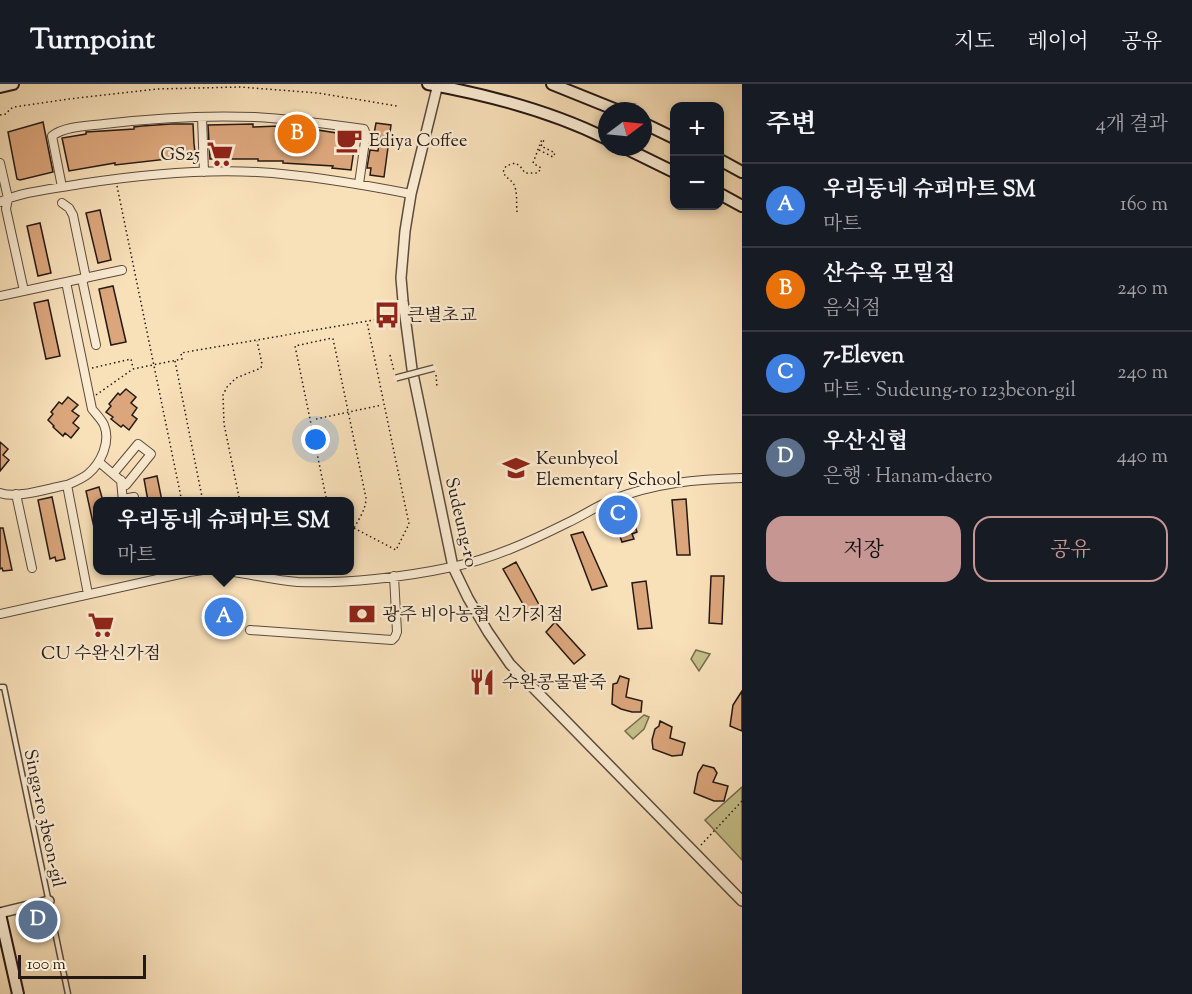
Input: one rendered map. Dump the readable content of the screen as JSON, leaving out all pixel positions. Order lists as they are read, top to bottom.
{
  "streets": {
    "street": ["Sudeung-ro"],
    "lane": ["Singa-ro 3beon-gil"]
  },
  "places": {
    "cafe": ["Ediya Coffee"],
    "supermarket": ["GS25", "CU 수완신가점"],
    "bus stop": ["큰별초교"],
    "school or university": ["Keunbyeol Elementary School"],
    "bank": ["광주 비아농협 신가지점"],
    "restaurant": ["수완콩물팥죽"]
  },
  "scale_bar": "100 m",
  "north": "right",
  "page": {
    "header": "Turnpoint",
    "nav": ["지도", "레이어", "공유"],
    "heading": ["주변", "4개 결과"],
    "map_buttons": ["+", "−"],
    "pins": [
      "B",
      "C",
      "A",
      "D"
    ],
    "list": [
      {
        "mark": "A",
        "name": "우리동네 슈퍼마트 SM",
        "note": "마트",
        "value": "160 m"
      },
      {
        "mark": "B",
        "name": "산수옥 모밀집",
        "note": "음식점",
        "value": "240 m"
      },
      {
        "mark": "C",
        "name": "7-Eleven",
        "note": "마트 · Sudeung-ro 123beon-gil",
        "value": "240 m"
      },
      {
        "mark": "D",
        "name": "우산신협",
        "note": "은행 · Hanam-daero",
        "value": "440 m"
      }
    ],
    "popup": ["우리동네 슈퍼마트 SM", "마트"],
    "buttons": ["저장", "공유"],
    "scale": "100 m"
  }
}
